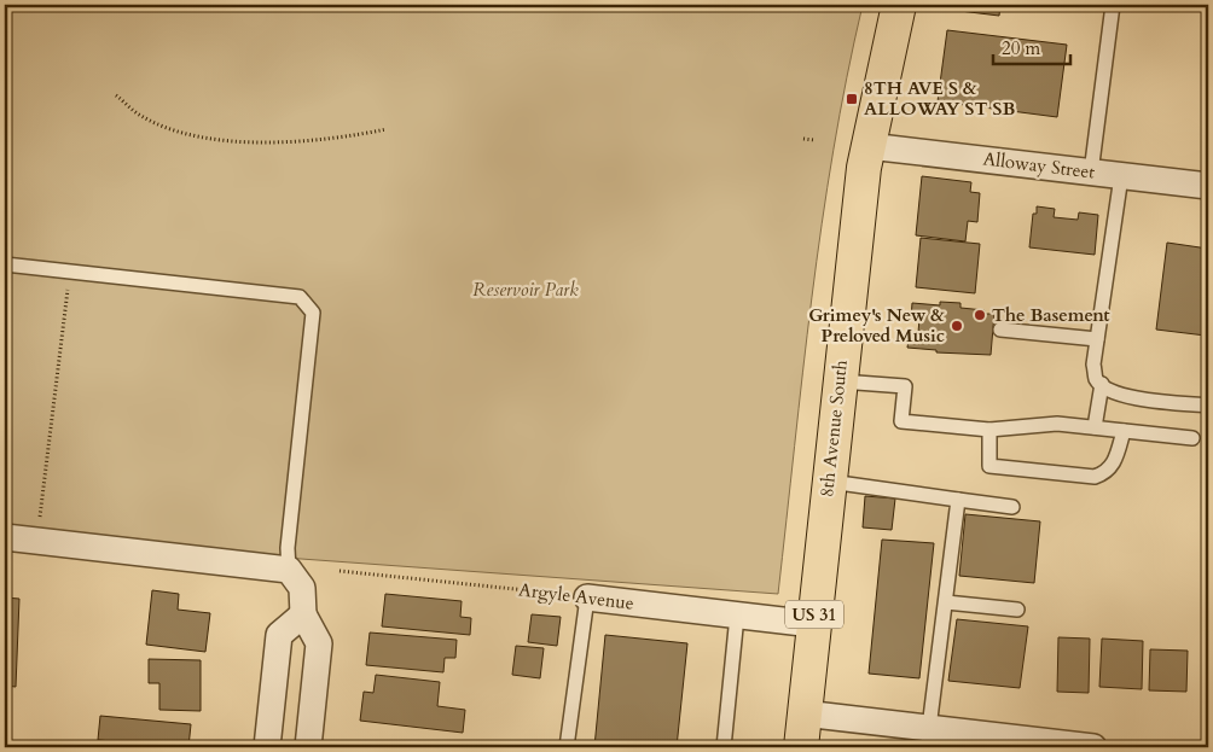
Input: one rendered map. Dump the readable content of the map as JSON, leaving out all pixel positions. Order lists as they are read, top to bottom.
{
  "streets": {
    "main road": ["8th Avenue South", "US 31"],
    "street": ["Alloway Street", "Argyle Avenue"]
  },
  "crossings": [
    ["Alloway Street", "8th Avenue South"],
    ["8th Avenue South", "Argyle Avenue"]
  ],
  "parks": ["Reservoir Park"],
  "places": {
    "transit": ["8TH AVE S & ALLOWAY ST SB"],
    "other": ["The Basement", "Grimey's New & Preloved Music"]
  },
  "scale_bar": "20 m"
}
